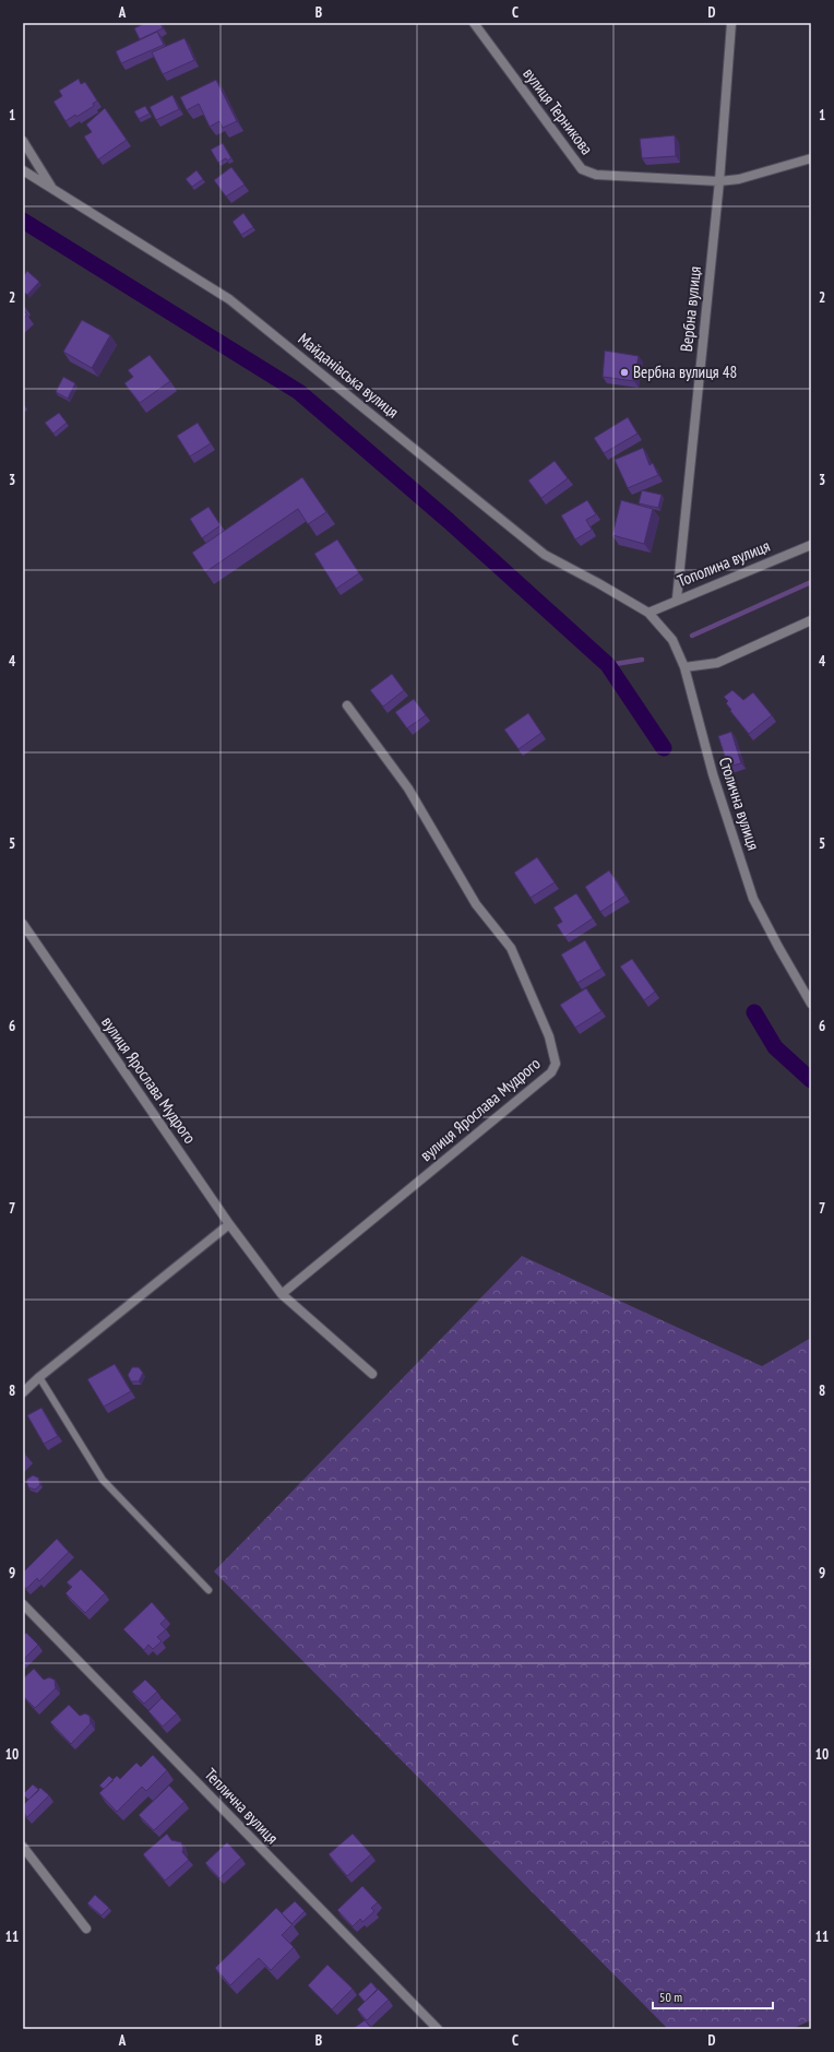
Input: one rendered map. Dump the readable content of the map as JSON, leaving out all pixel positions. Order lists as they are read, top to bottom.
{
  "streets": {
    "street": [
      "вулиця Терникова",
      "Вербна вулиця",
      "Майданівська вулиця",
      "Тополина вулиця",
      "Столична вулиця",
      "вулиця Ярослава Мудрого",
      "Теплична вулиця"
    ]
  },
  "crossings": [
    ["вулиця Терникова", "Вербна вулиця"],
    ["Вербна вулиця", "Тополина вулиця"],
    ["Майданівська вулиця", "Тополина вулиця"],
    ["Майданівська вулиця", "Столична вулиця"],
    ["Тополина вулиця", "Столична вулиця"]
  ],
  "places": ["Вербна вулиця 48"],
  "scale_bar": "50 m",
  "grid": {
    "columns": [
      "A",
      "B",
      "C",
      "D"
    ],
    "rows": [
      "1",
      "2",
      "3",
      "4",
      "5",
      "6",
      "7",
      "8",
      "9",
      "10",
      "11"
    ]
  }
}
